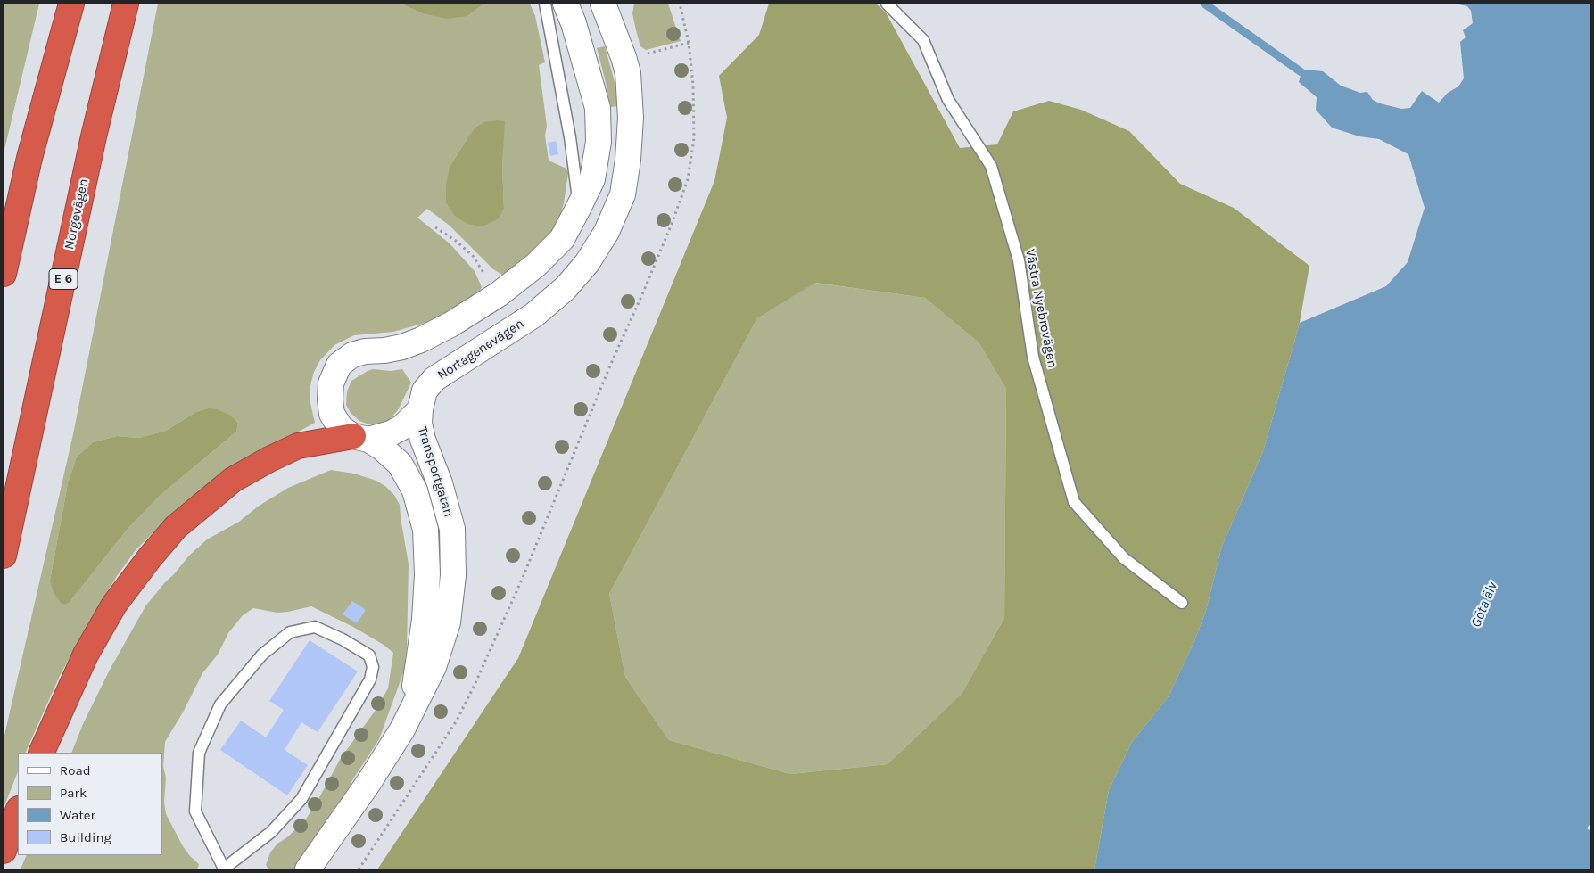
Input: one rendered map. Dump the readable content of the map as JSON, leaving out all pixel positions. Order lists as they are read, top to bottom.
{
  "streets": {
    "highway": ["Norgevägen", "E 6"],
    "street": ["Nortagenevägen", "Transportgatan"],
    "lane": ["Västra Nyebrovägen"]
  },
  "crossings": [
    ["Nortagenevägen", "Transportgatan"]
  ],
  "water": ["Göta älv"],
  "legend": [
    "Road",
    "Park",
    "Water",
    "Building"
  ]
}
